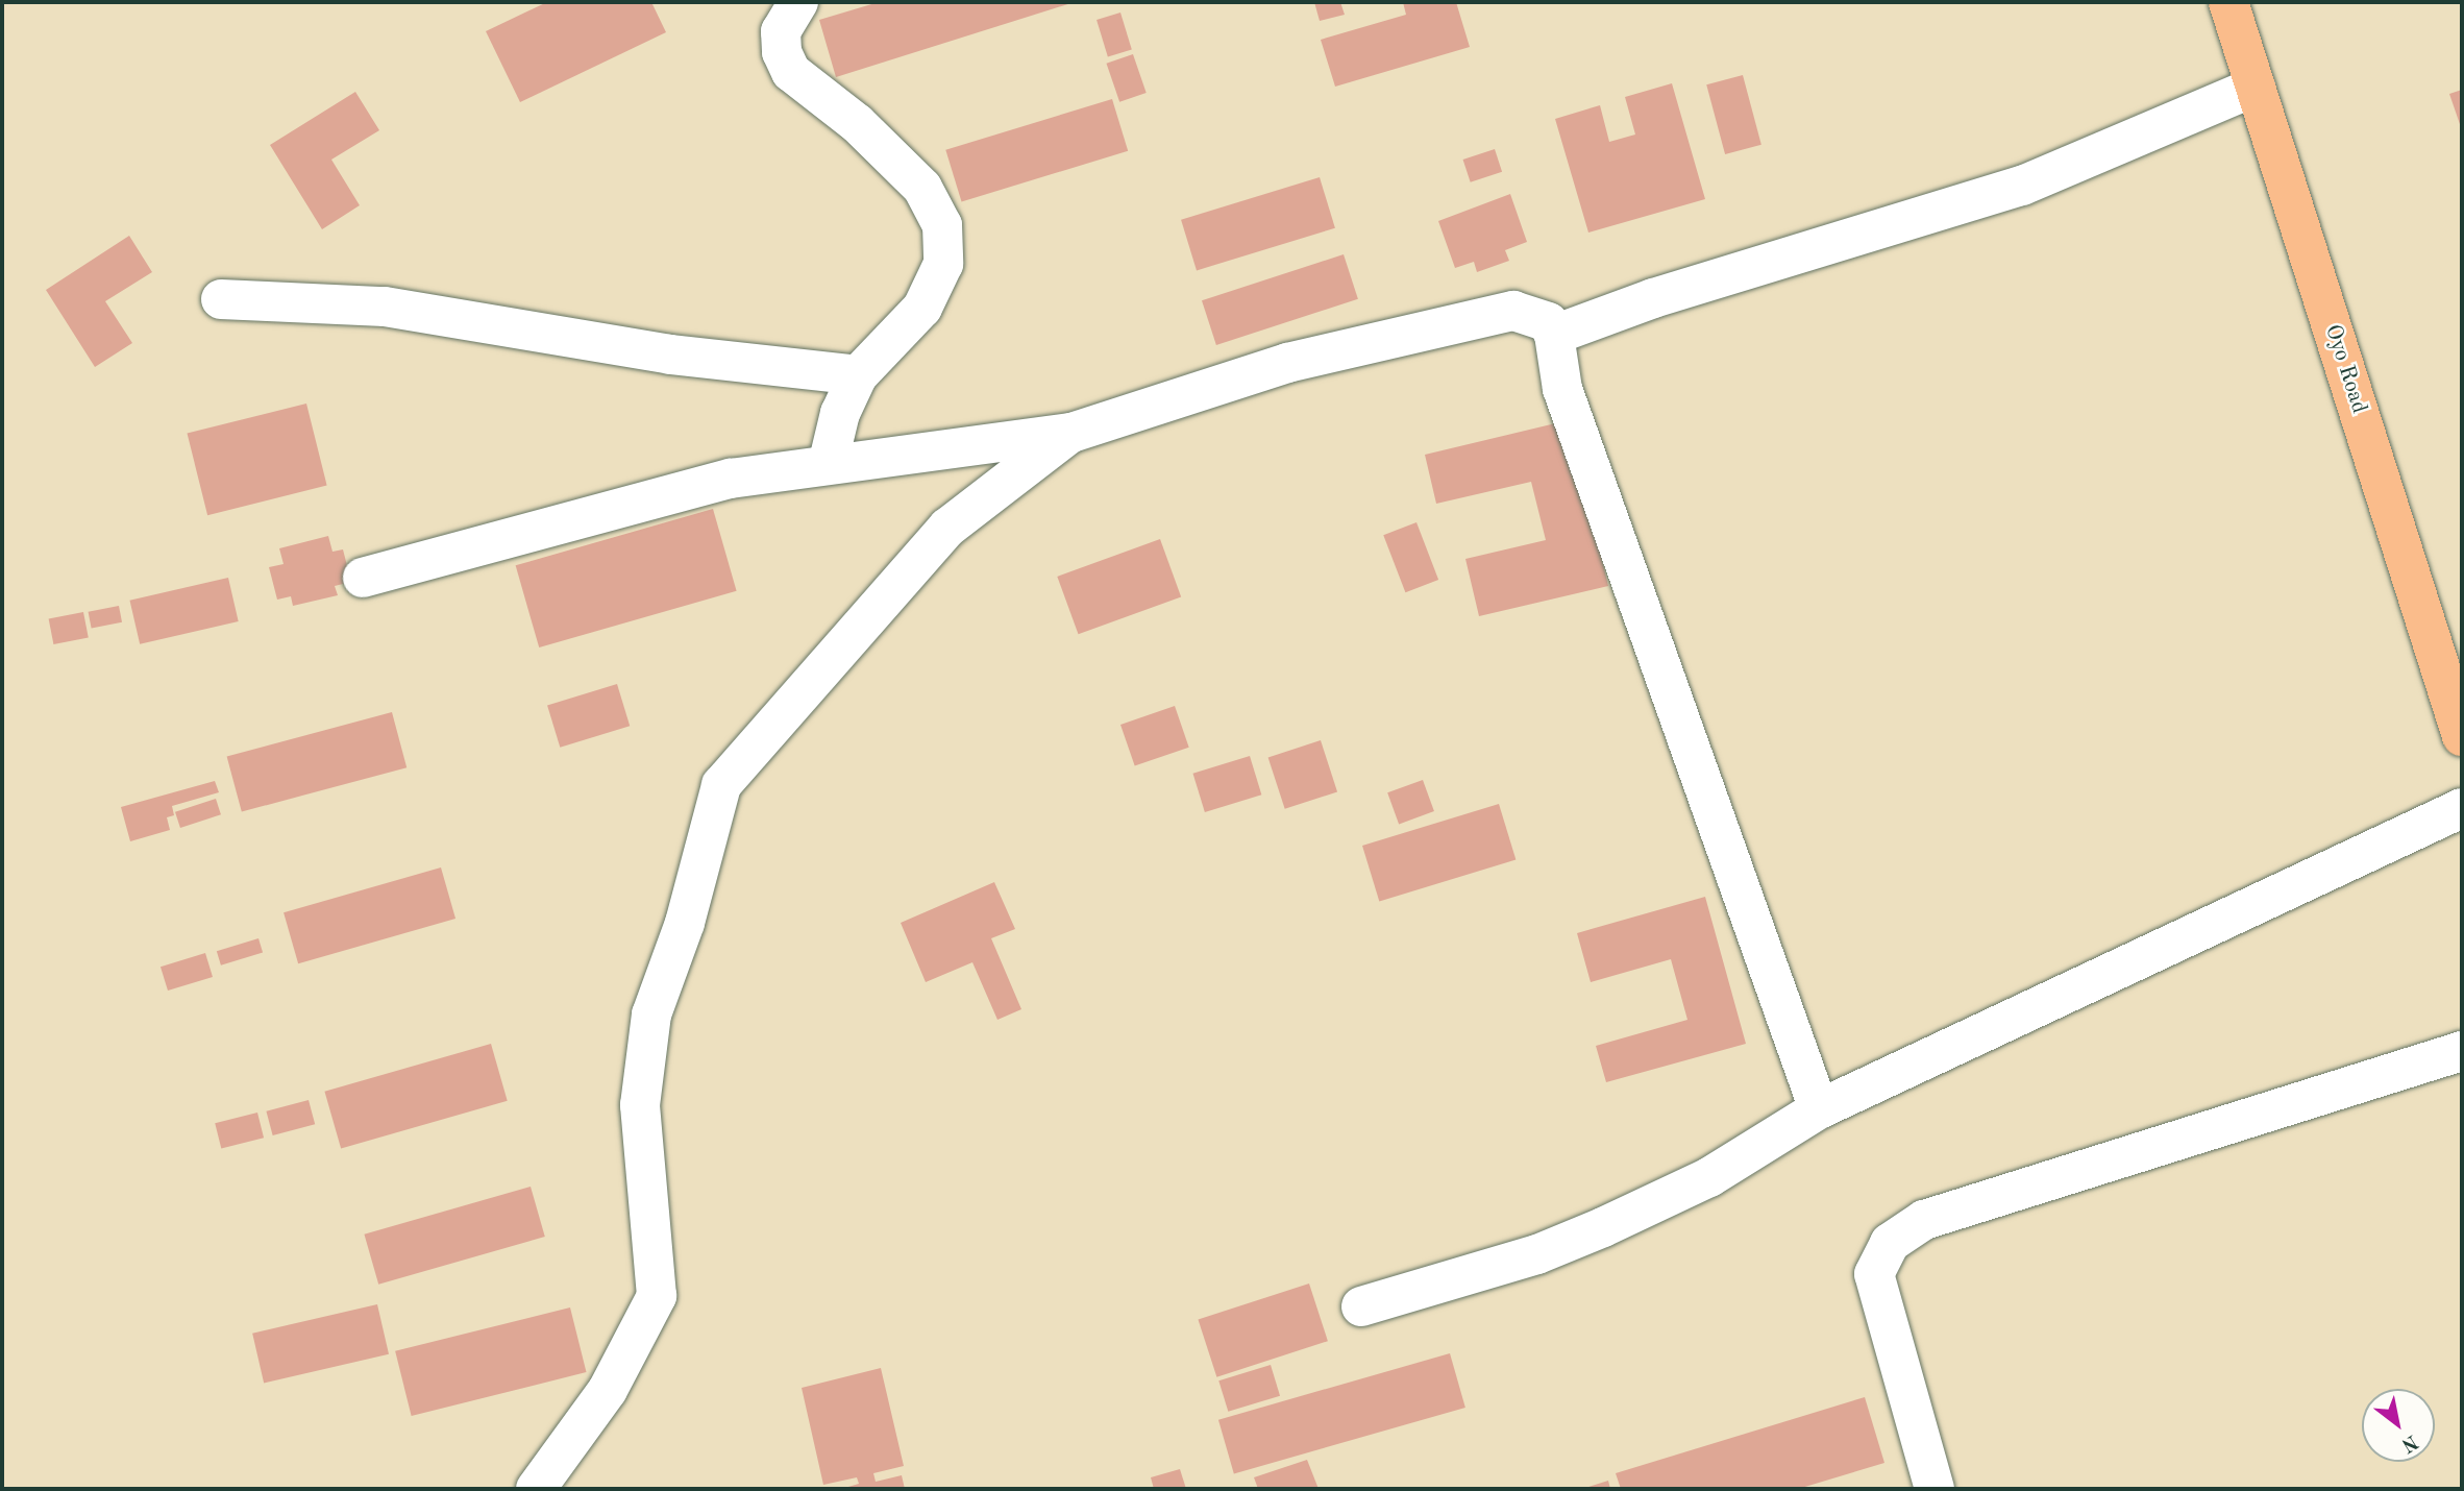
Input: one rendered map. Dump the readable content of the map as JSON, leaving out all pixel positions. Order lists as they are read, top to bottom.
{
  "streets": {
    "highway": ["Oyo Road"]
  },
  "north": "bottom right"
}
